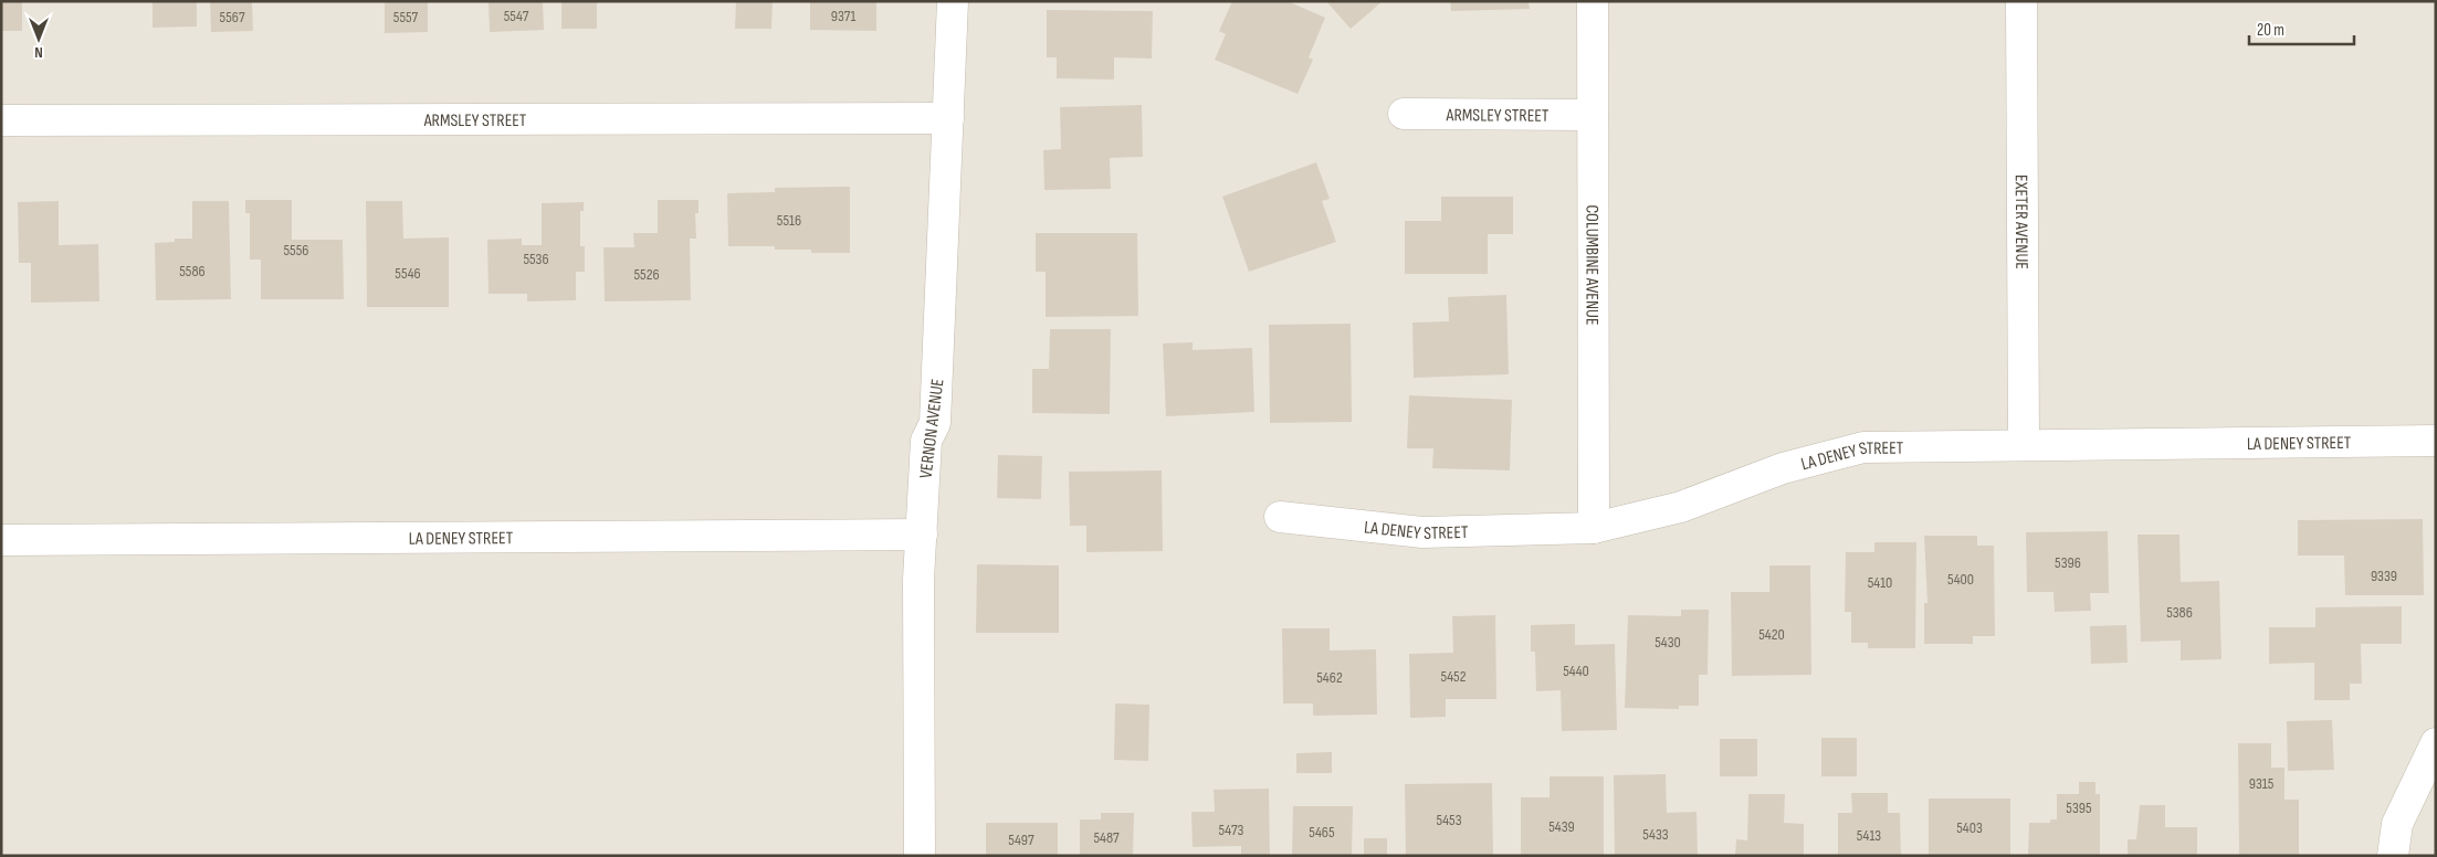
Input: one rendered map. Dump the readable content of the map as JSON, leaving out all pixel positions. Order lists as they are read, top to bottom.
{
  "streets": {
    "street": [
      "ARMSLEY STREET",
      "EXETER AVENUE",
      "COLUMBINE AVENUE",
      "VERNON AVENUE",
      "LA DENEY STREET"
    ]
  },
  "crossings": [
    ["ARMSLEY STREET", "COLUMBINE AVENUE"],
    ["ARMSLEY STREET", "VERNON AVENUE"],
    ["EXETER AVENUE", "LA DENEY STREET"],
    ["COLUMBINE AVENUE", "LA DENEY STREET"],
    ["VERNON AVENUE", "LA DENEY STREET"]
  ],
  "house_numbers": [
    "5547",
    "9371",
    "5567",
    "5557",
    "5516",
    "5556",
    "5536",
    "5586",
    "5546",
    "5526",
    "5396",
    "9339",
    "5400",
    "5410",
    "5386",
    "5420",
    "5430",
    "5440",
    "5452",
    "5462",
    "9315",
    "5395",
    "5453",
    "5439",
    "5403",
    "5473",
    "5465",
    "5433",
    "5413",
    "5487",
    "5497"
  ],
  "scale_bar": "20 m",
  "north": "bottom"
}
